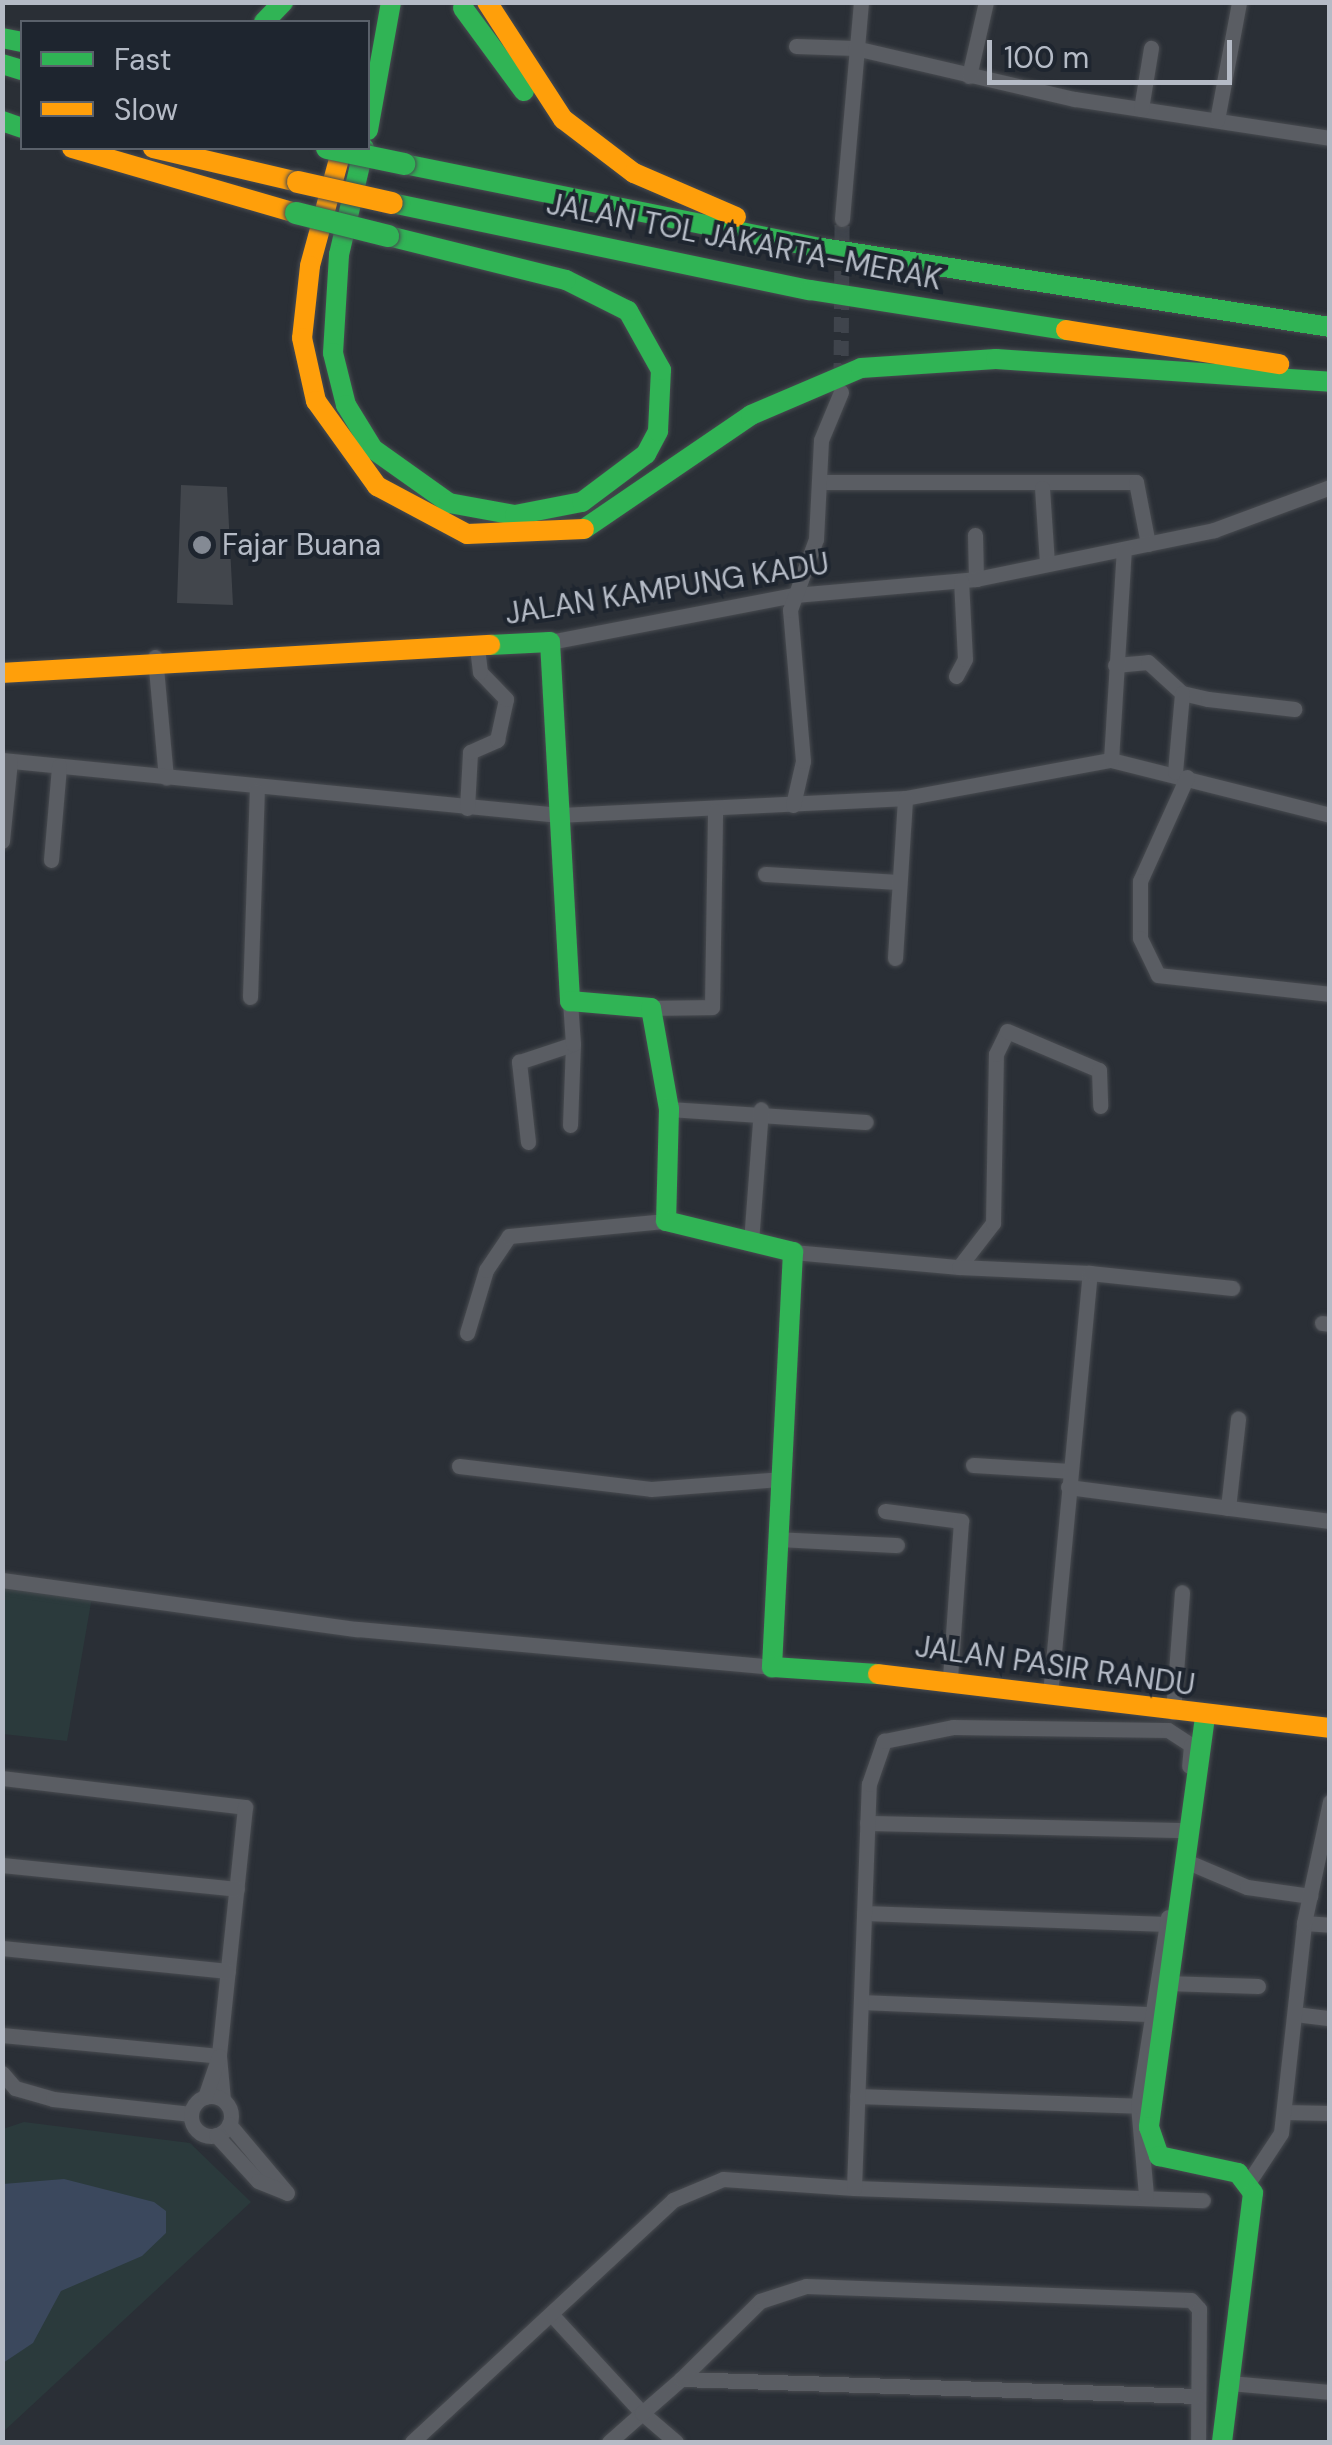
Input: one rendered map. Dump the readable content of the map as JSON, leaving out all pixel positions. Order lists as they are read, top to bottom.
{
  "streets": {
    "main road": ["JALAN TOL JAKARTA–MERAK", "JALAN KAMPUNG KADU", "JALAN PASIR RANDU"]
  },
  "places": ["Fajar Buana"],
  "legend": ["Fast", "Slow"],
  "scale_bar": "100 m"
}
